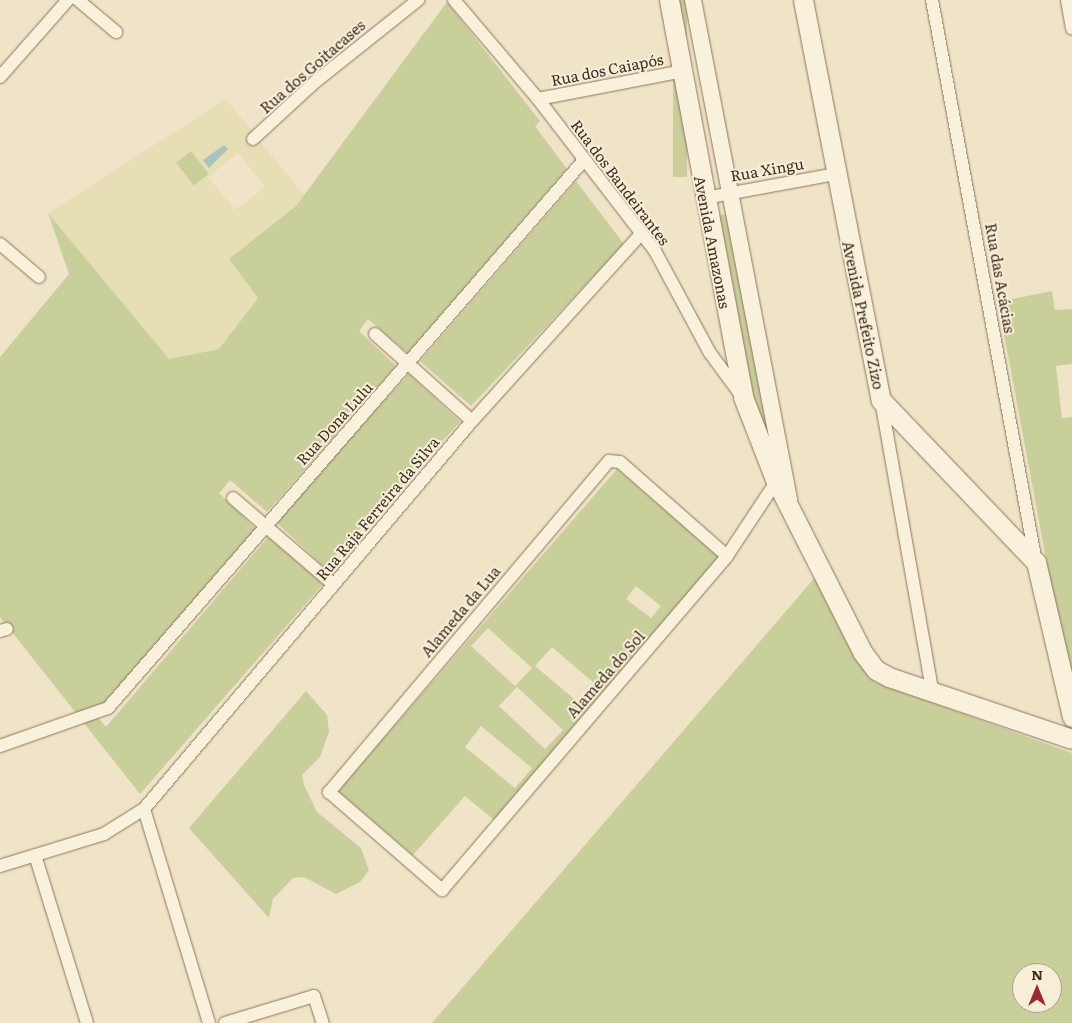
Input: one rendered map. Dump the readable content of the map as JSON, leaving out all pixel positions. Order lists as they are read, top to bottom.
{
  "streets": {
    "main road": ["Avenida Amazonas", "Avenida Prefeito Zizo"],
    "street": [
      "Rua dos Goitacases",
      "Rua dos Caiapós",
      "Rua Xingu",
      "Rua dos Bandeirantes",
      "Rua das Acácias",
      "Rua Dona Lulu",
      "Rua Raja Ferreira da Silva",
      "Alameda da Lua",
      "Alameda do Sol"
    ]
  },
  "crossings": [
    ["Rua dos Caiapós", "Rua dos Bandeirantes"],
    ["Rua dos Caiapós", "Avenida Amazonas"],
    ["Rua Xingu", "Avenida Amazonas"],
    ["Rua Xingu", "Avenida Prefeito Zizo"],
    ["Rua dos Bandeirantes", "Avenida Amazonas"],
    ["Rua dos Bandeirantes", "Rua Dona Lulu"],
    ["Rua dos Bandeirantes", "Rua Raja Ferreira da Silva"],
    ["Avenida Amazonas", "Alameda do Sol"],
    ["Rua das Acácias", "Avenida Prefeito Zizo"],
    ["Alameda da Lua", "Alameda do Sol"]
  ],
  "north": "top"
}
